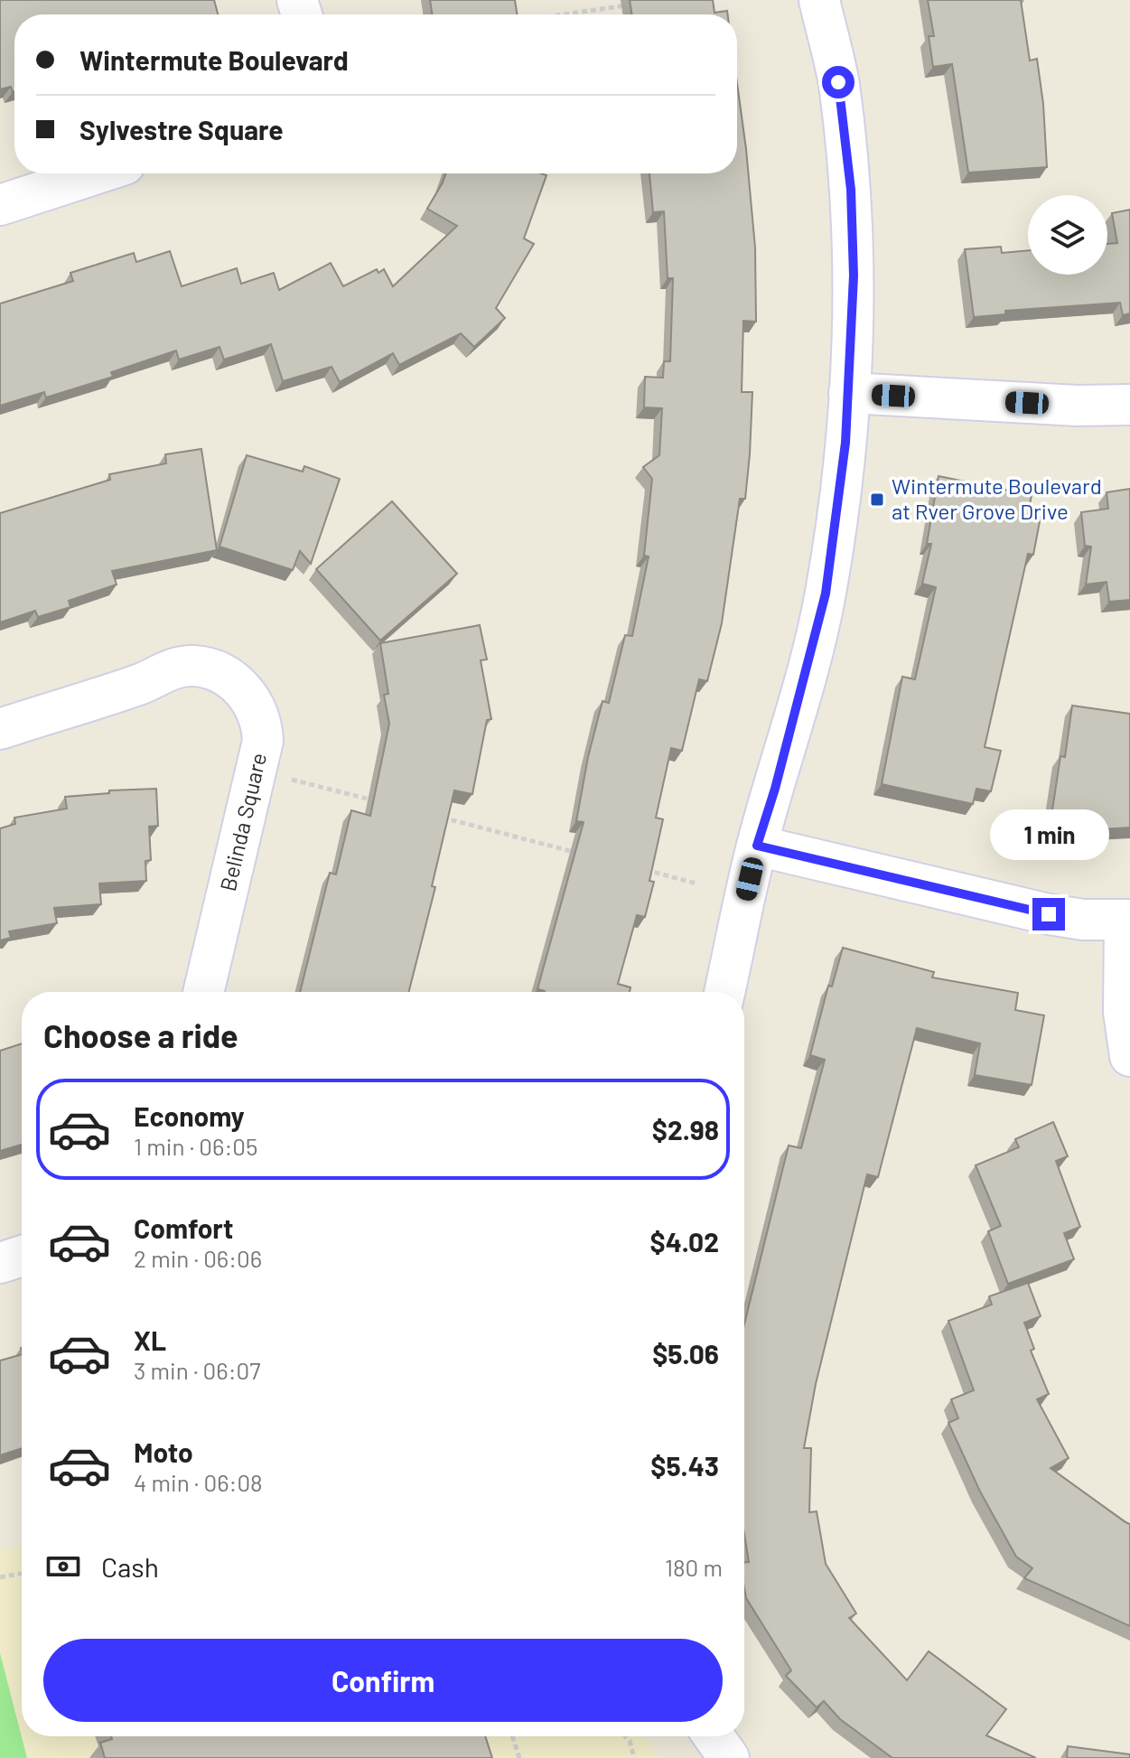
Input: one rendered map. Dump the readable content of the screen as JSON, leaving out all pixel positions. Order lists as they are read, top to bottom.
{
  "streets": {
    "street": ["Belinda Square"]
  },
  "places": {
    "transit": ["Wintermute Boulevard at Rver Grove Drive"]
  },
  "page": {
    "banner": ["Wintermute Boulevard", "Sylvestre Square"],
    "bubble": "1 min",
    "heading": "Choose a ride",
    "list": [
      {
        "name": "Economy",
        "note": "1 min · 06:05",
        "value": "$2.98"
      },
      {
        "name": "Comfort",
        "note": "2 min · 06:06",
        "value": "$4.02"
      },
      {
        "name": "XL",
        "note": "3 min · 06:07",
        "value": "$5.06"
      },
      {
        "name": "Moto",
        "note": "4 min · 06:08",
        "value": "$5.43"
      }
    ],
    "pay": ["Cash", "180 m"],
    "buttons": "Confirm"
  }
}
